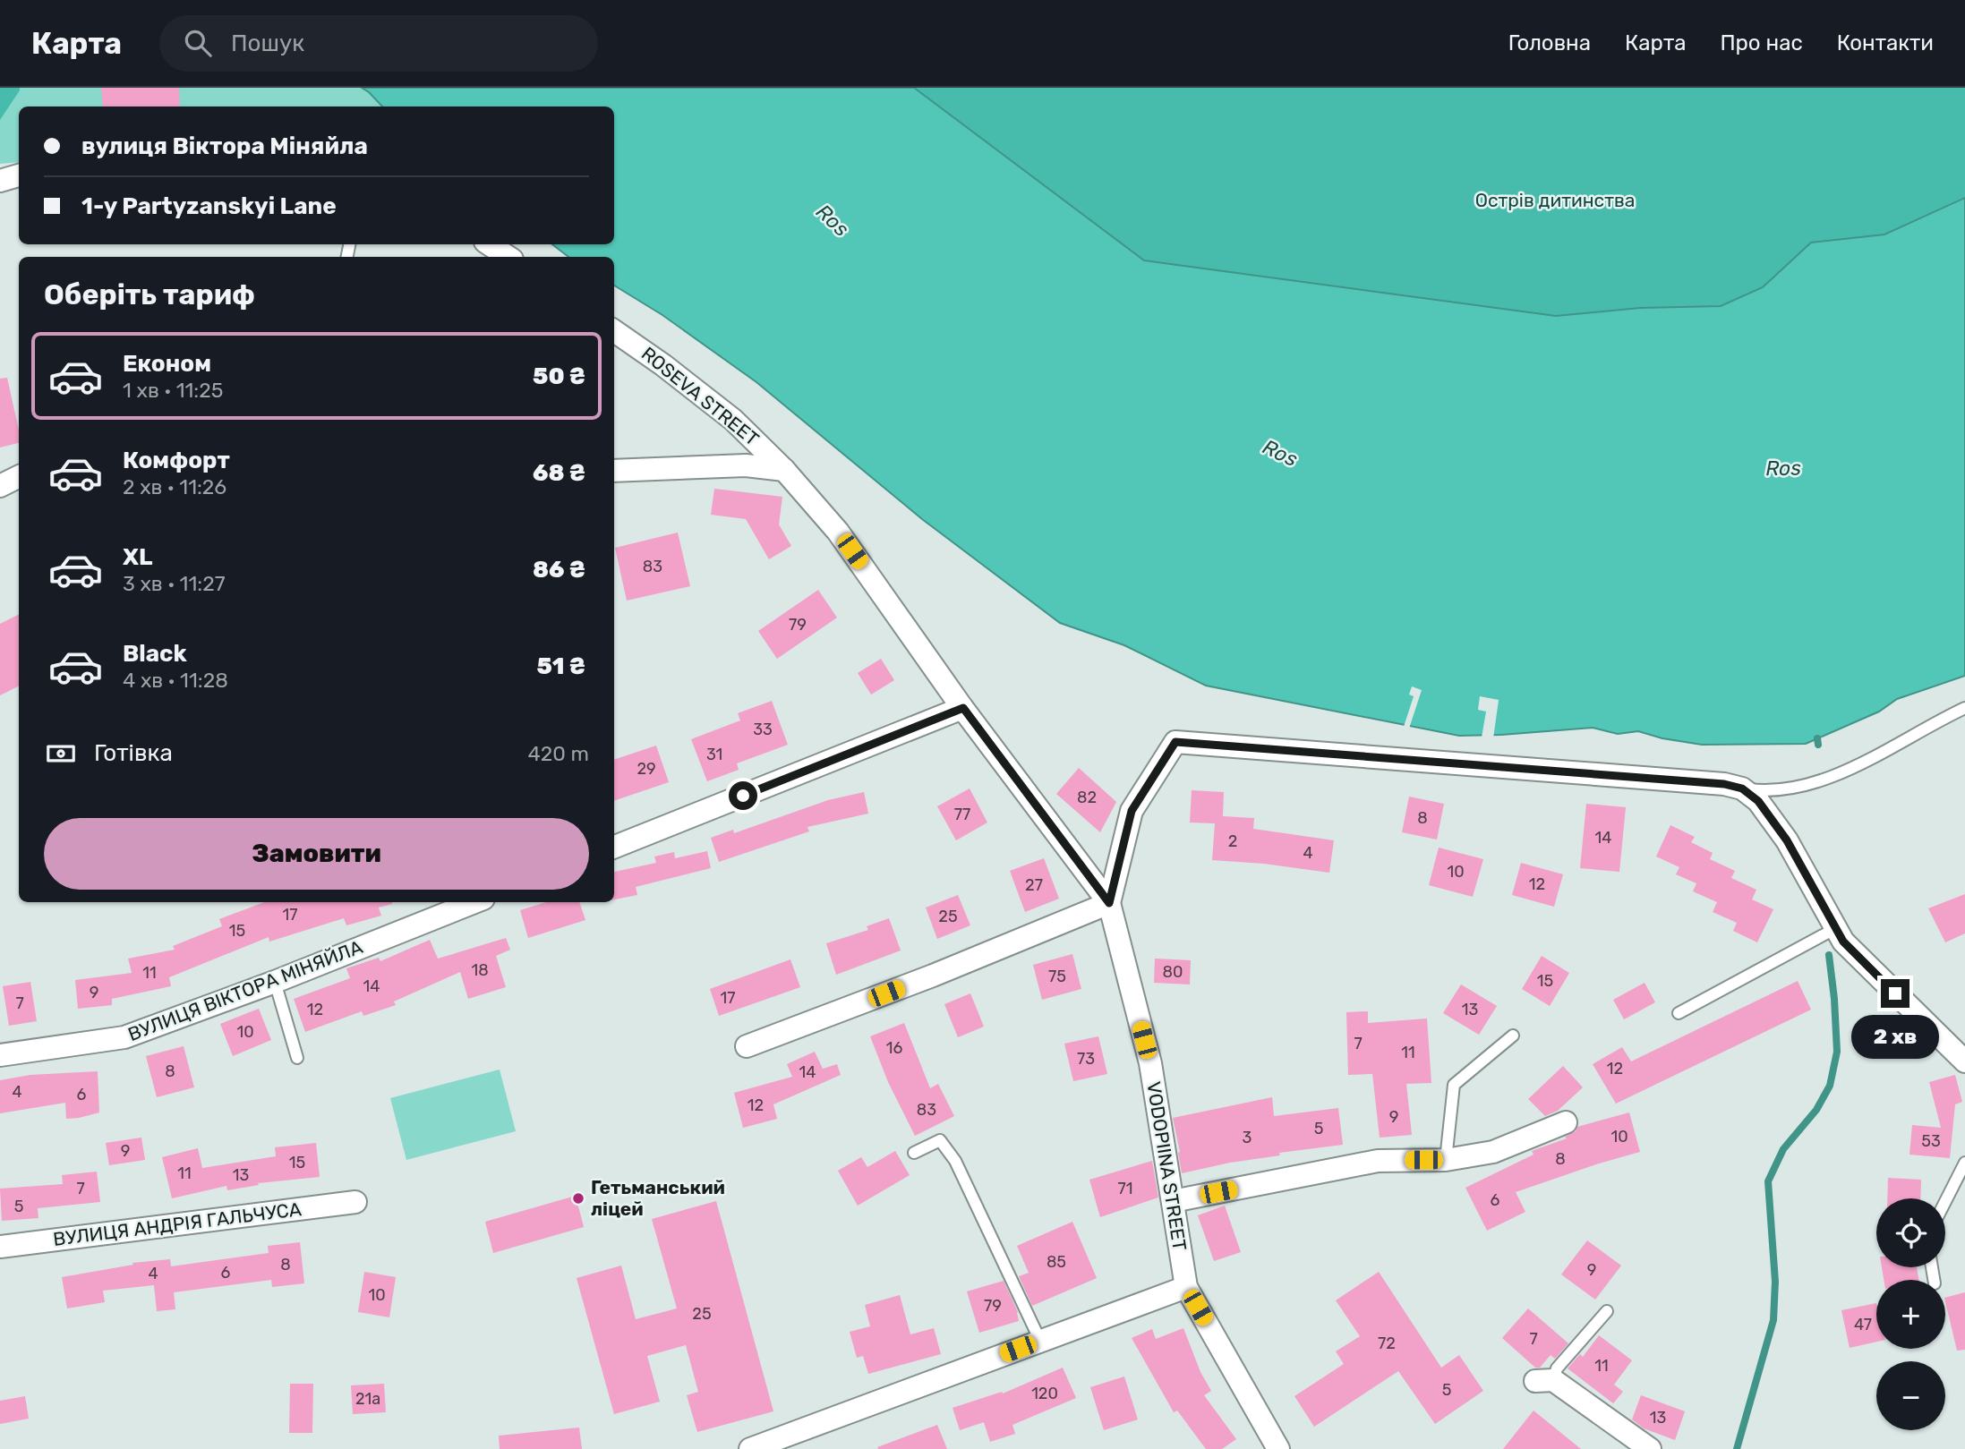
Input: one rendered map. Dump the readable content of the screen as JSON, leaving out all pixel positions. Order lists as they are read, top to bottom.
{
  "streets": {
    "street": [
      "ROSEVA STREET",
      "ВУЛИЦЯ ВІКТОРА МІНЯЙЛА",
      "VODOPIINA STREET",
      "ВУЛИЦЯ АНДРІЯ ГАЛЬЧУСА"
    ]
  },
  "crossings": [
    ["ROSEVA STREET", "VODOPIINA STREET"]
  ],
  "water": ["Ros"],
  "parks": ["Острів дитинства"],
  "places": ["Гетьманський ліцей"],
  "house_numbers": [
    "83",
    "79",
    "33",
    "31",
    "29",
    "82",
    "77",
    "8",
    "14",
    "2",
    "4",
    "10",
    "12",
    "27",
    "17",
    "25",
    "15",
    "18",
    "80",
    "11",
    "75",
    "15",
    "14",
    "9",
    "17",
    "7",
    "12",
    "13",
    "10",
    "7",
    "16",
    "11",
    "73",
    "12",
    "8",
    "14",
    "4",
    "6",
    "12",
    "83",
    "9",
    "5",
    "10",
    "3",
    "53",
    "9",
    "8",
    "15",
    "11",
    "13",
    "7",
    "71",
    "6",
    "5",
    "85",
    "8",
    "9",
    "6",
    "4",
    "10",
    "79",
    "25",
    "47",
    "7",
    "72",
    "11",
    "5",
    "120",
    "21а",
    "13"
  ],
  "page": {
    "header": "Карта",
    "search": "Пошук",
    "nav": [
      "Головна",
      "Карта",
      "Про нас",
      "Контакти"
    ],
    "banner": ["вулиця Віктора Міняйла", "1-y Partyzanskyi Lane"],
    "heading": "Оберіть тариф",
    "list": [
      {
        "name": "Економ",
        "note": "1 хв · 11:25",
        "value": "50 ₴"
      },
      {
        "name": "Комфорт",
        "note": "2 хв · 11:26",
        "value": "68 ₴"
      },
      {
        "name": "XL",
        "note": "3 хв · 11:27",
        "value": "86 ₴"
      },
      {
        "name": "Black",
        "note": "4 хв · 11:28",
        "value": "51 ₴"
      }
    ],
    "pay": ["Готівка", "420 m"],
    "buttons": "Замовити",
    "bubble": "2 хв",
    "map_buttons": ["+", "−"]
  }
}
